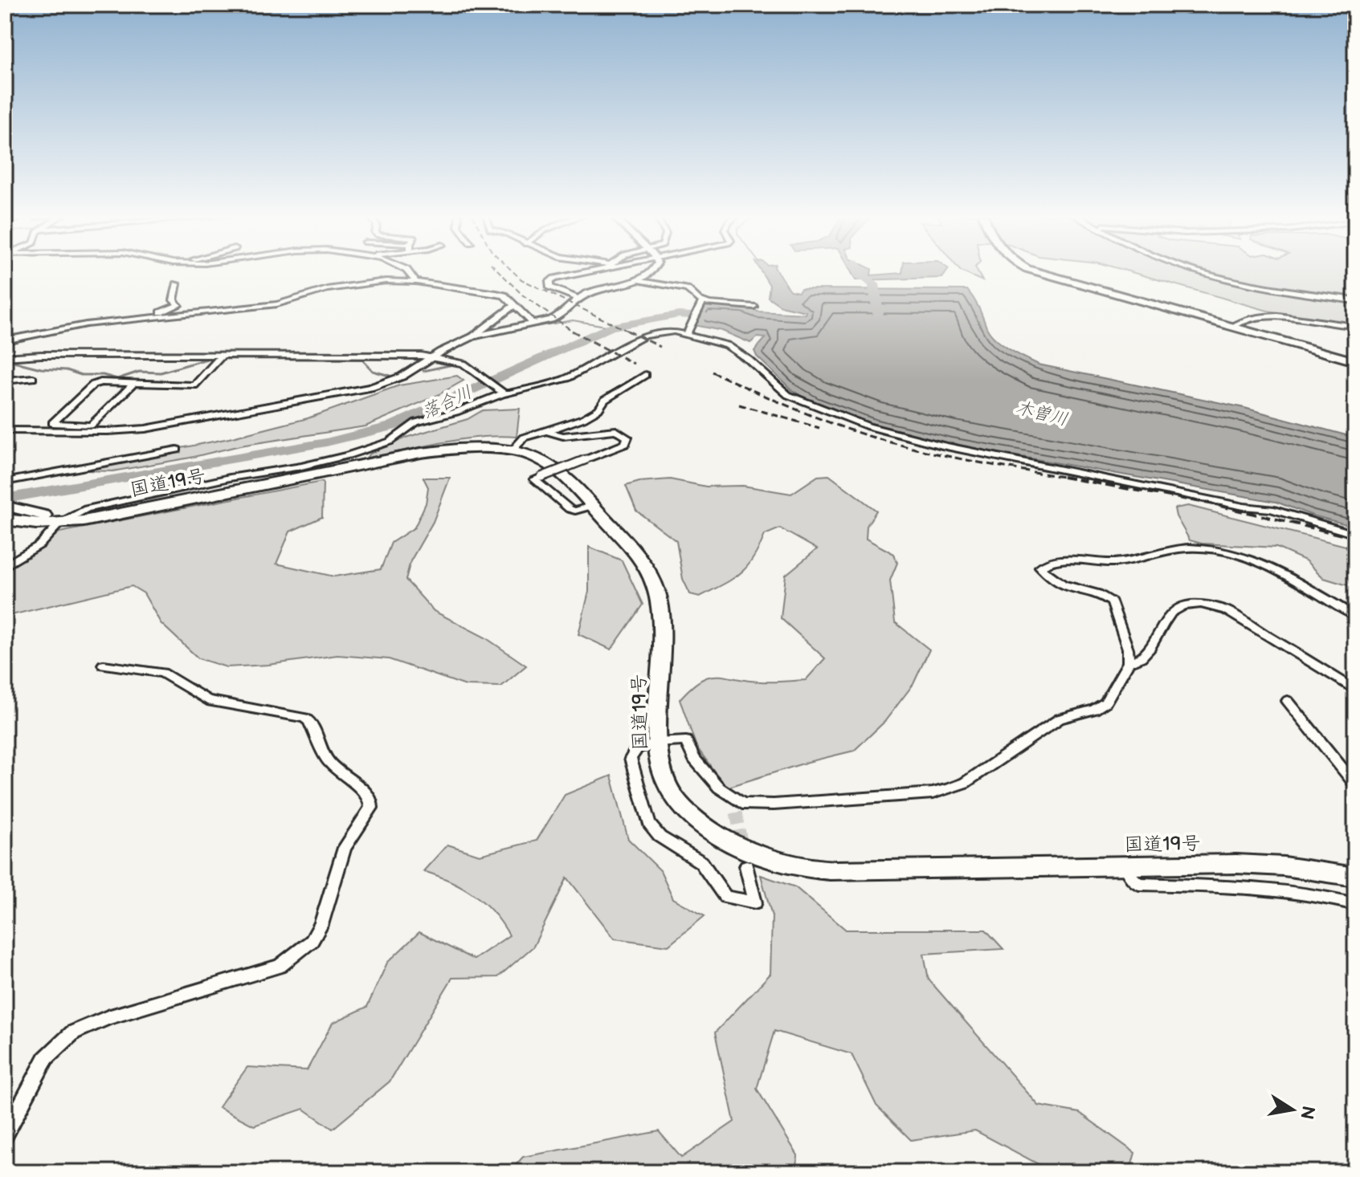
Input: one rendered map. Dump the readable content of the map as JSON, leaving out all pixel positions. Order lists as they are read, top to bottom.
{
  "streets": {
    "highway": ["国道19号"]
  },
  "water": ["落合川", "木曽川"],
  "north": "right"
}
